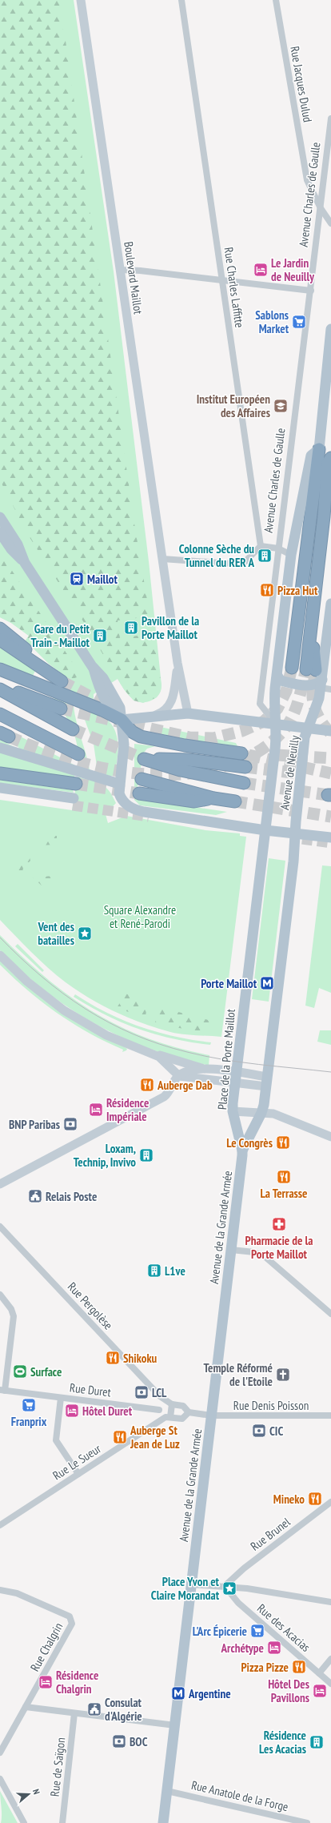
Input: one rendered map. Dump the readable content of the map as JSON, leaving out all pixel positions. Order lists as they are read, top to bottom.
{
  "streets": {
    "main road": [
      "Boulevard Maillot",
      "Avenue de Neuilly",
      "Place de la Porte Maillot",
      "Avenue de la Grande Armée"
    ],
    "street": [
      "Rue Jacques Dulud",
      "Avenue Charles de Gaulle",
      "Rue Charles Laffitte",
      "Rue Pergolèse",
      "Rue Duret",
      "Rue Denis Poisson",
      "Rue Le Sueur",
      "Rue Brunel",
      "Rue des Acacias",
      "Rue Chalgrin",
      "Rue de Saïgon",
      "Rue Anatole de la Forge"
    ]
  },
  "crossings": [
    ["Rue Jacques Dulud", "Avenue Charles de Gaulle"],
    ["Avenue Charles de Gaulle", "Avenue de Neuilly"],
    ["Avenue de Neuilly", "Place de la Porte Maillot"],
    ["Place de la Porte Maillot", "Avenue de la Grande Armée"],
    ["Avenue de la Grande Armée", "Rue Denis Poisson"],
    ["Avenue de la Grande Armée", "Rue Anatole de la Forge"],
    ["Rue Pergolèse", "Rue Denis Poisson"],
    ["Rue Brunel", "Rue des Acacias"]
  ],
  "parks": ["Square Alexandre et René-Parodi"],
  "places": {
    "hotel": [
      "Le Jardin de Neuilly",
      "Résidence Impériale",
      "Hôtel Duret",
      "Archétype",
      "Résidence Chalgrin",
      "Hôtel Des Pavillons"
    ],
    "supermarket": ["Sablons Market", "Franprix", "L'Arc Épicerie"],
    "school or university": ["Institut Européen des Affaires"],
    "building": [
      "Colonne Sèche du Tunnel du RER A",
      "Pavillon de la Porte Maillot",
      "Gare du Petit Train - Maillot",
      "Loxam, Technip, Invivo",
      "L1ve",
      "Résidence Les Acacias"
    ],
    "station": ["Maillot"],
    "restaurant": [
      "Pizza Hut",
      "Auberge Dab",
      "Le Congrès",
      "La Terrasse",
      "Shikoku",
      "Auberge St Jean de Luz",
      "Mineko",
      "Pizza Pizze"
    ],
    "place": ["Vent des batailles", "Place Yvon et Claire Morandat"],
    "metro station": ["Porte Maillot", "Argentine"],
    "bank": [
      "BNP Paribas",
      "LCL",
      "CIC",
      "BOC"
    ],
    "public building": ["Relais Poste", "Consulat d'Algérie"],
    "pharmacy": ["Pharmacie de la Porte Maillot"],
    "sports": ["Surface"],
    "church": ["Temple Réformé de l'Etoile"]
  },
  "north": "right"
}
